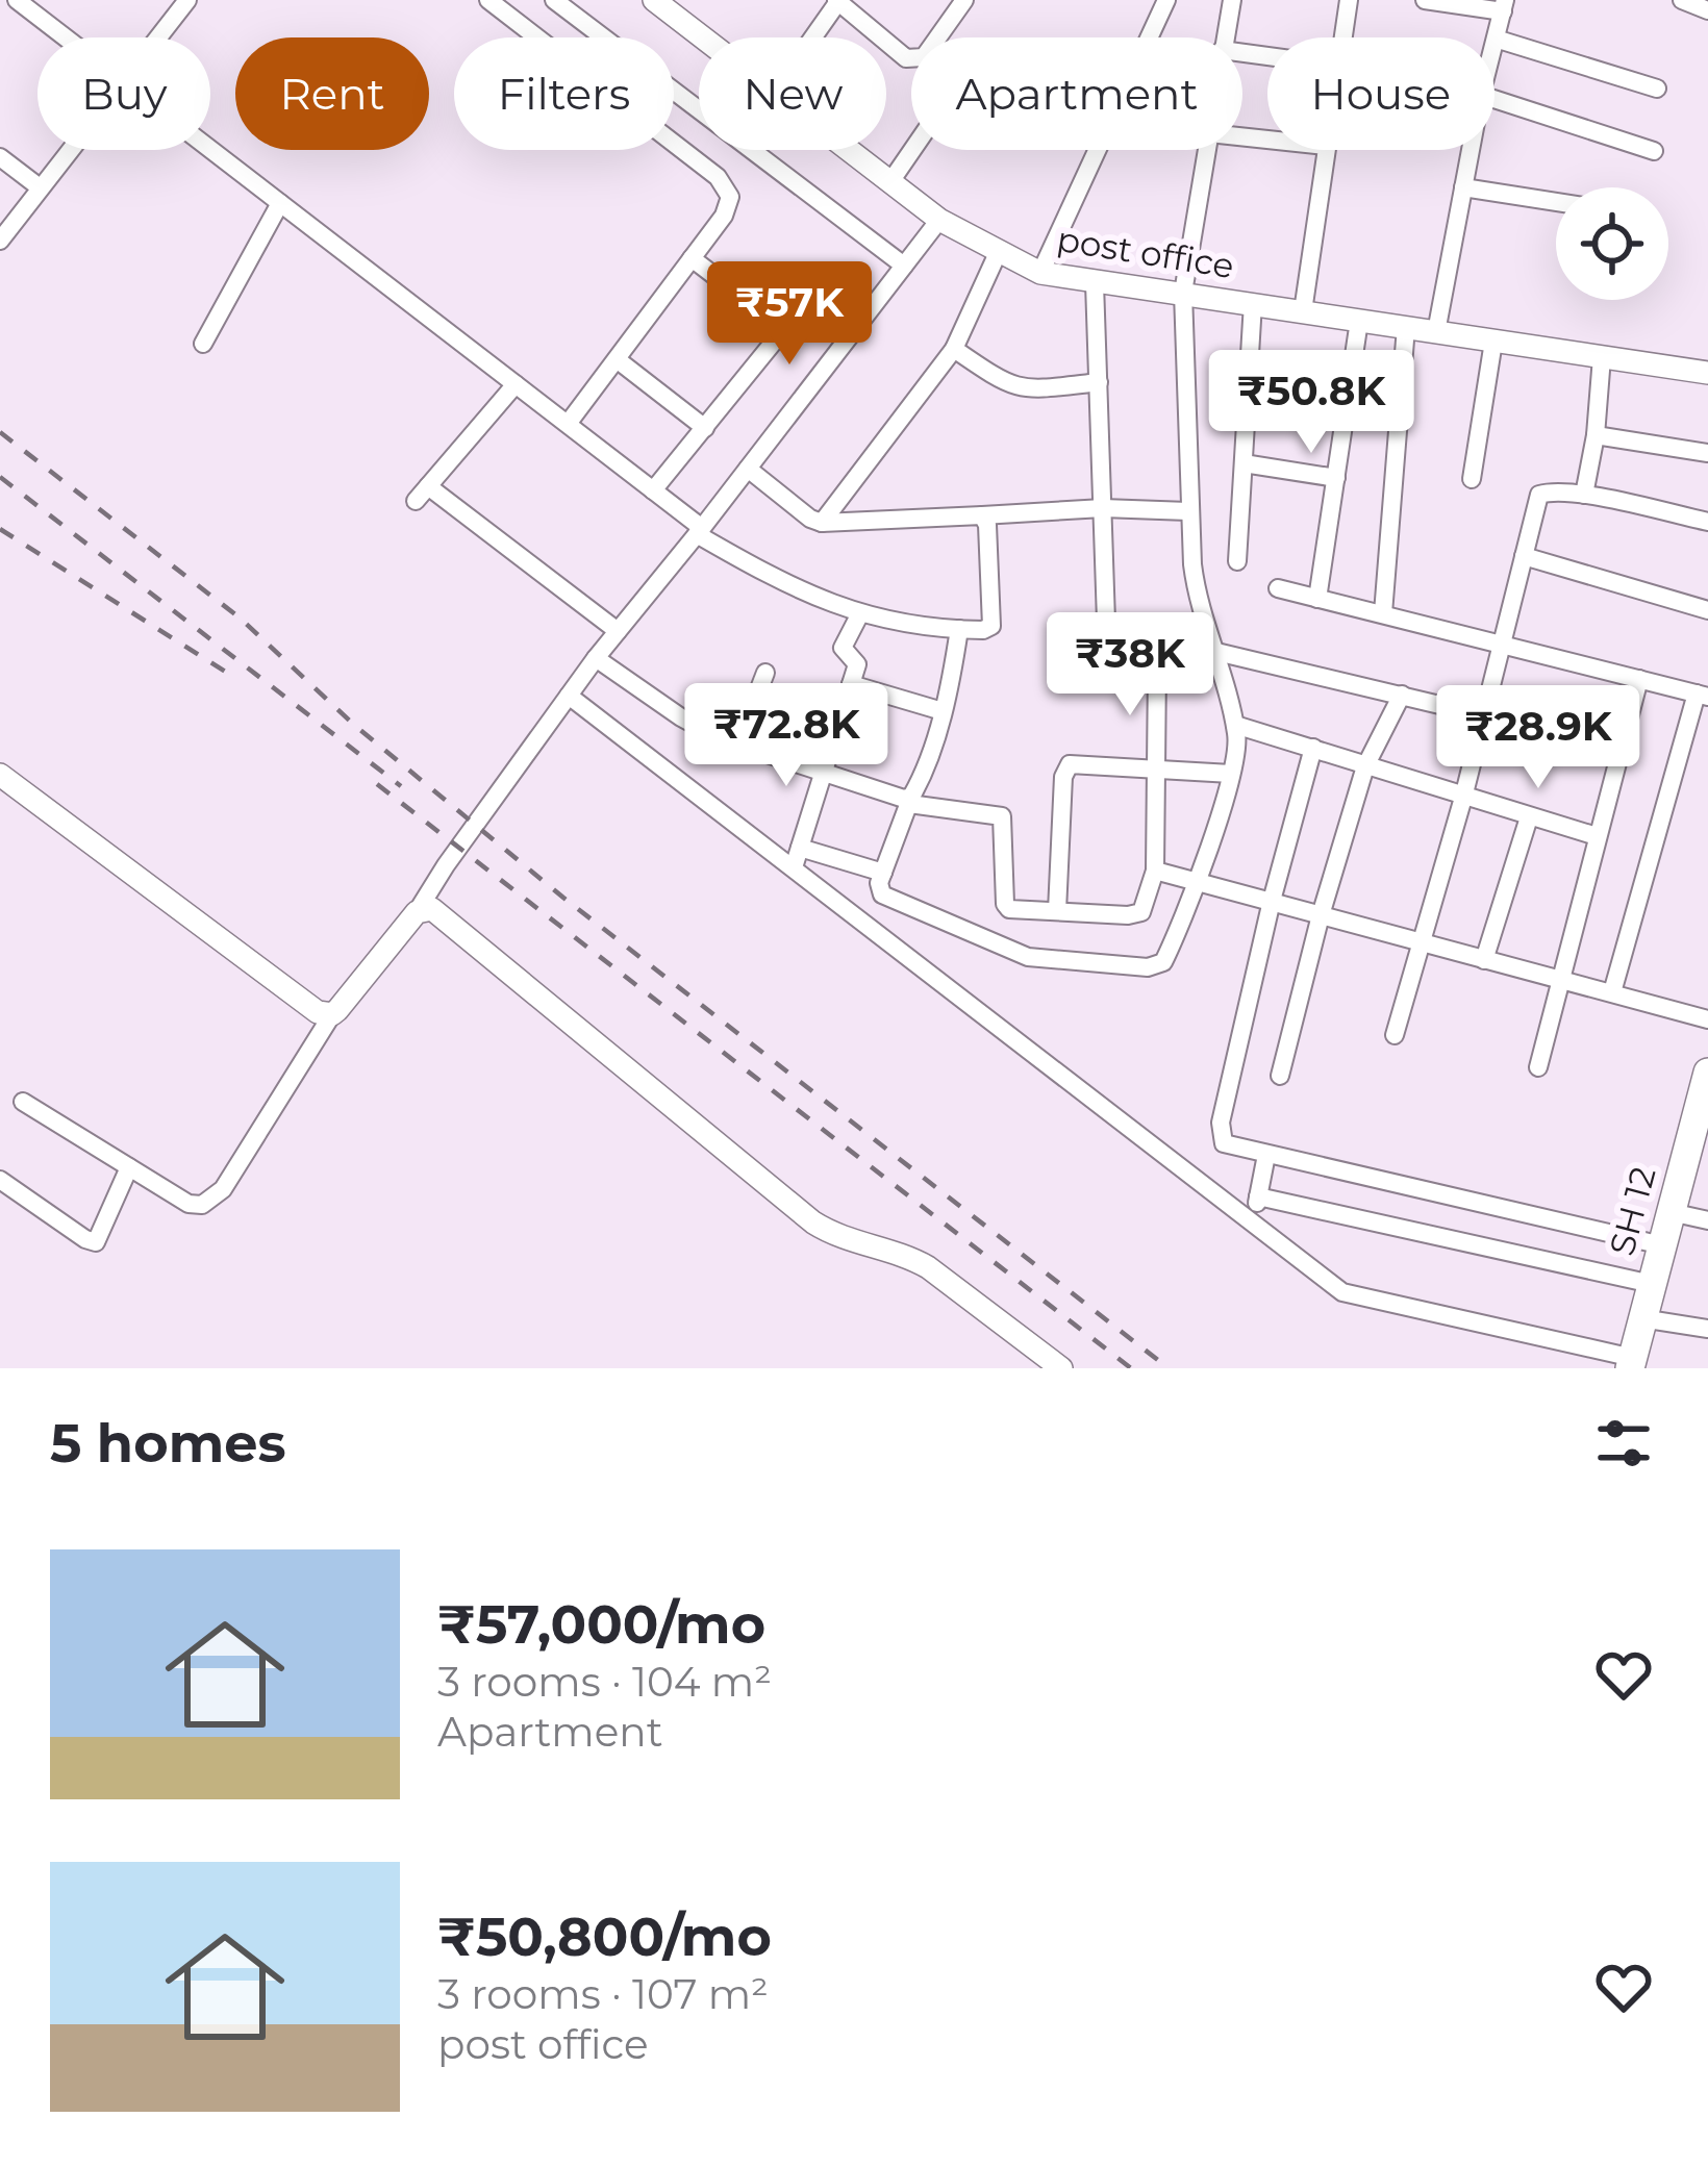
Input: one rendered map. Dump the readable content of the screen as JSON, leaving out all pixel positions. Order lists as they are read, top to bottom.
{
  "streets": {
    "highway": ["SH 12"],
    "street": ["post office"]
  },
  "page": {
    "chip": [
      "Buy",
      "Rent",
      "Filters",
      "New",
      "Apartment",
      "House"
    ],
    "price": [
      "₹57K",
      "₹50.8K",
      "₹38K",
      "₹72.8K",
      "₹28.9K"
    ],
    "heading": "5 homes",
    "list": [
      {
        "name": "₹57,000/mo",
        "note": "3 rooms · 104 m² · Apartment"
      },
      {
        "name": "₹50,800/mo",
        "note": "3 rooms · 107 m² · post office"
      }
    ]
  }
}
